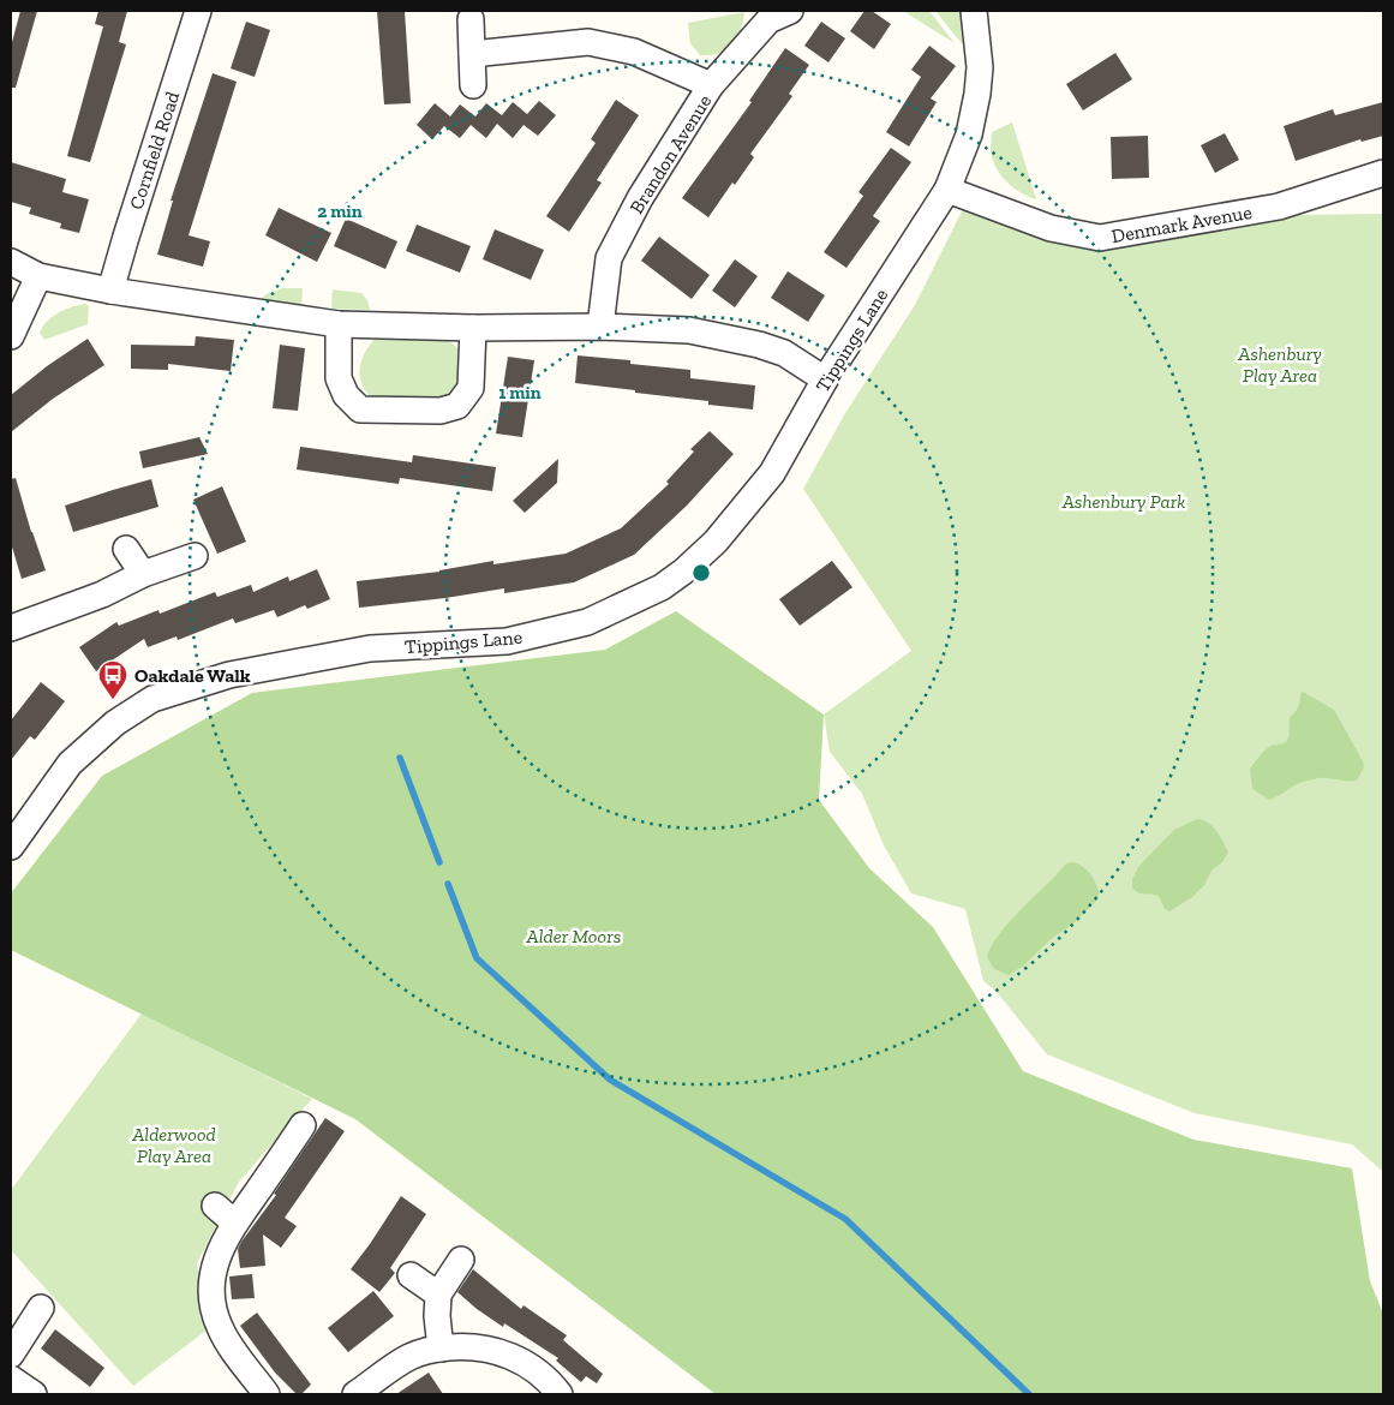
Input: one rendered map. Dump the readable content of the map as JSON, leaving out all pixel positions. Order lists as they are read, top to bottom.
{
  "streets": {
    "street": [
      "Cornfield Road",
      "Brandon Avenue",
      "Denmark Avenue",
      "Tippings Lane"
    ]
  },
  "crossings": [
    ["Denmark Avenue", "Tippings Lane"]
  ],
  "parks": [
    "Ashenbury Play Area",
    "Ashenbury Park",
    "Alder Moors",
    "Alderwood Play Area"
  ],
  "places": {
    "bus stop": ["Oakdale Walk"]
  },
  "rings": ["2 min", "1 min"]
}
